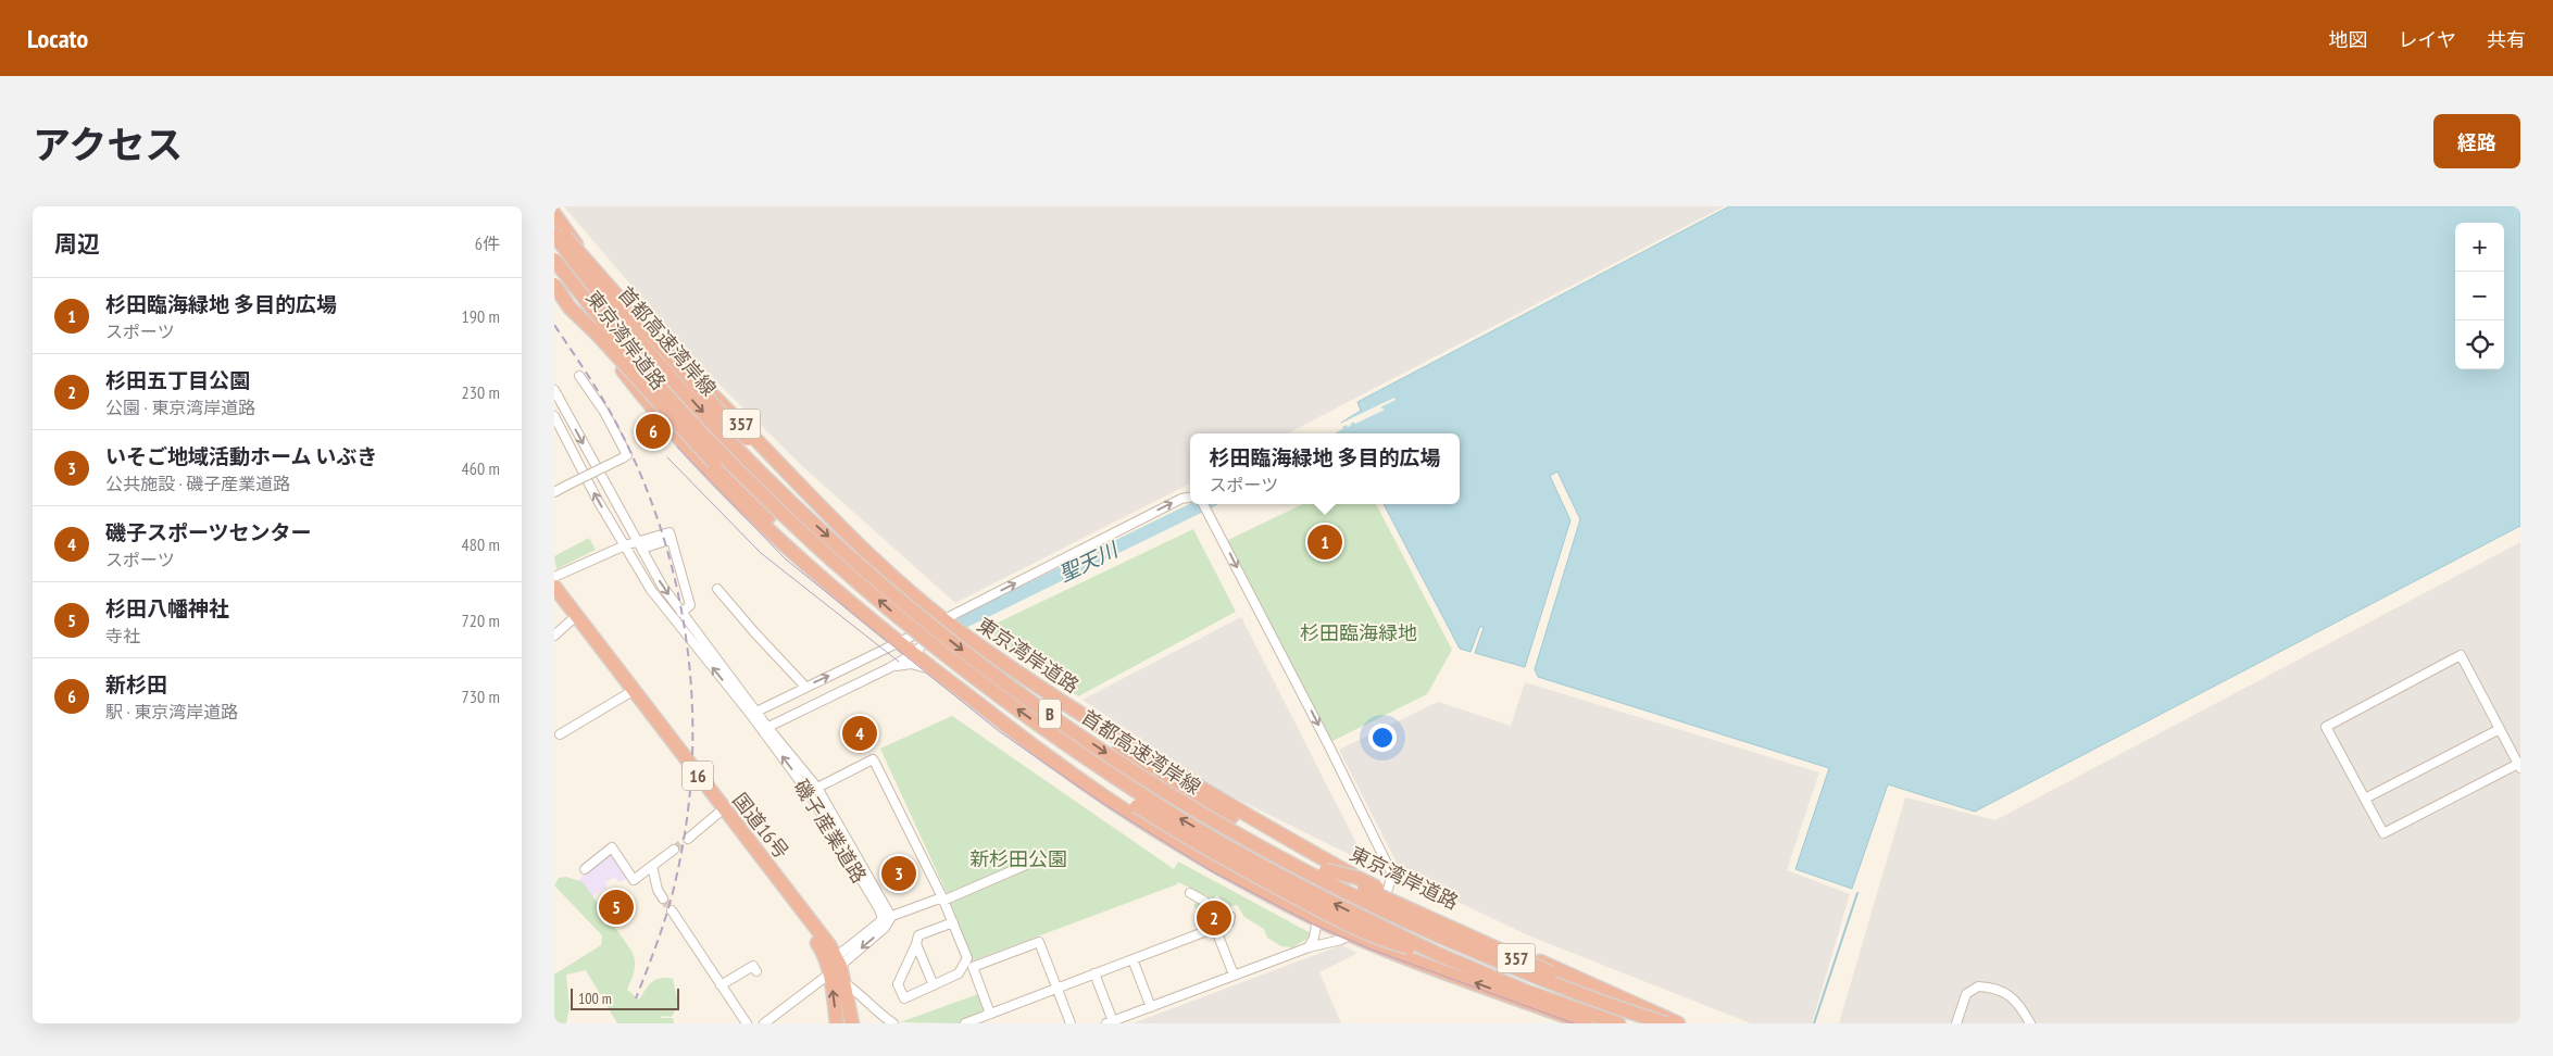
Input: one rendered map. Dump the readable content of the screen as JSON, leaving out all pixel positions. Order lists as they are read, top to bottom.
{
  "streets": {
    "highway": [
      "東京湾岸道路",
      "首都高速湾岸線",
      "357",
      "B",
      "16",
      "国道16号"
    ],
    "street": ["磯子産業道路"]
  },
  "crossings": [
    ["東京湾岸道路", "357"],
    ["東京湾岸道路", "B"],
    ["首都高速湾岸線", "B"]
  ],
  "water": ["聖天川"],
  "parks": ["杉田臨海緑地", "新杉田公園"],
  "scale_bar": "100 m",
  "page": {
    "header": "Locato",
    "nav": ["地図", "レイヤ", "共有"],
    "title": "アクセス",
    "buttons": "経路",
    "heading": ["周辺", "6件"],
    "map_buttons": ["+", "−"],
    "list": [
      {
        "mark": "1",
        "name": "杉田臨海緑地 多目的広場",
        "note": "スポーツ",
        "value": "190 m"
      },
      {
        "mark": "2",
        "name": "杉田五丁目公園",
        "note": "公園 · 東京湾岸道路",
        "value": "230 m"
      },
      {
        "mark": "3",
        "name": "いそご地域活動ホーム いぶき",
        "note": "公共施設 · 磯子産業道路",
        "value": "460 m"
      },
      {
        "mark": "4",
        "name": "磯子スポーツセンター",
        "note": "スポーツ",
        "value": "480 m"
      },
      {
        "mark": "5",
        "name": "杉田八幡神社",
        "note": "寺社",
        "value": "720 m"
      },
      {
        "mark": "6",
        "name": "新杉田",
        "note": "駅 · 東京湾岸道路",
        "value": "730 m"
      }
    ],
    "pins": [
      "6",
      "1",
      "4",
      "3",
      "5",
      "2"
    ],
    "popup": ["杉田臨海緑地 多目的広場", "スポーツ"],
    "scale": "100 m"
  }
}
